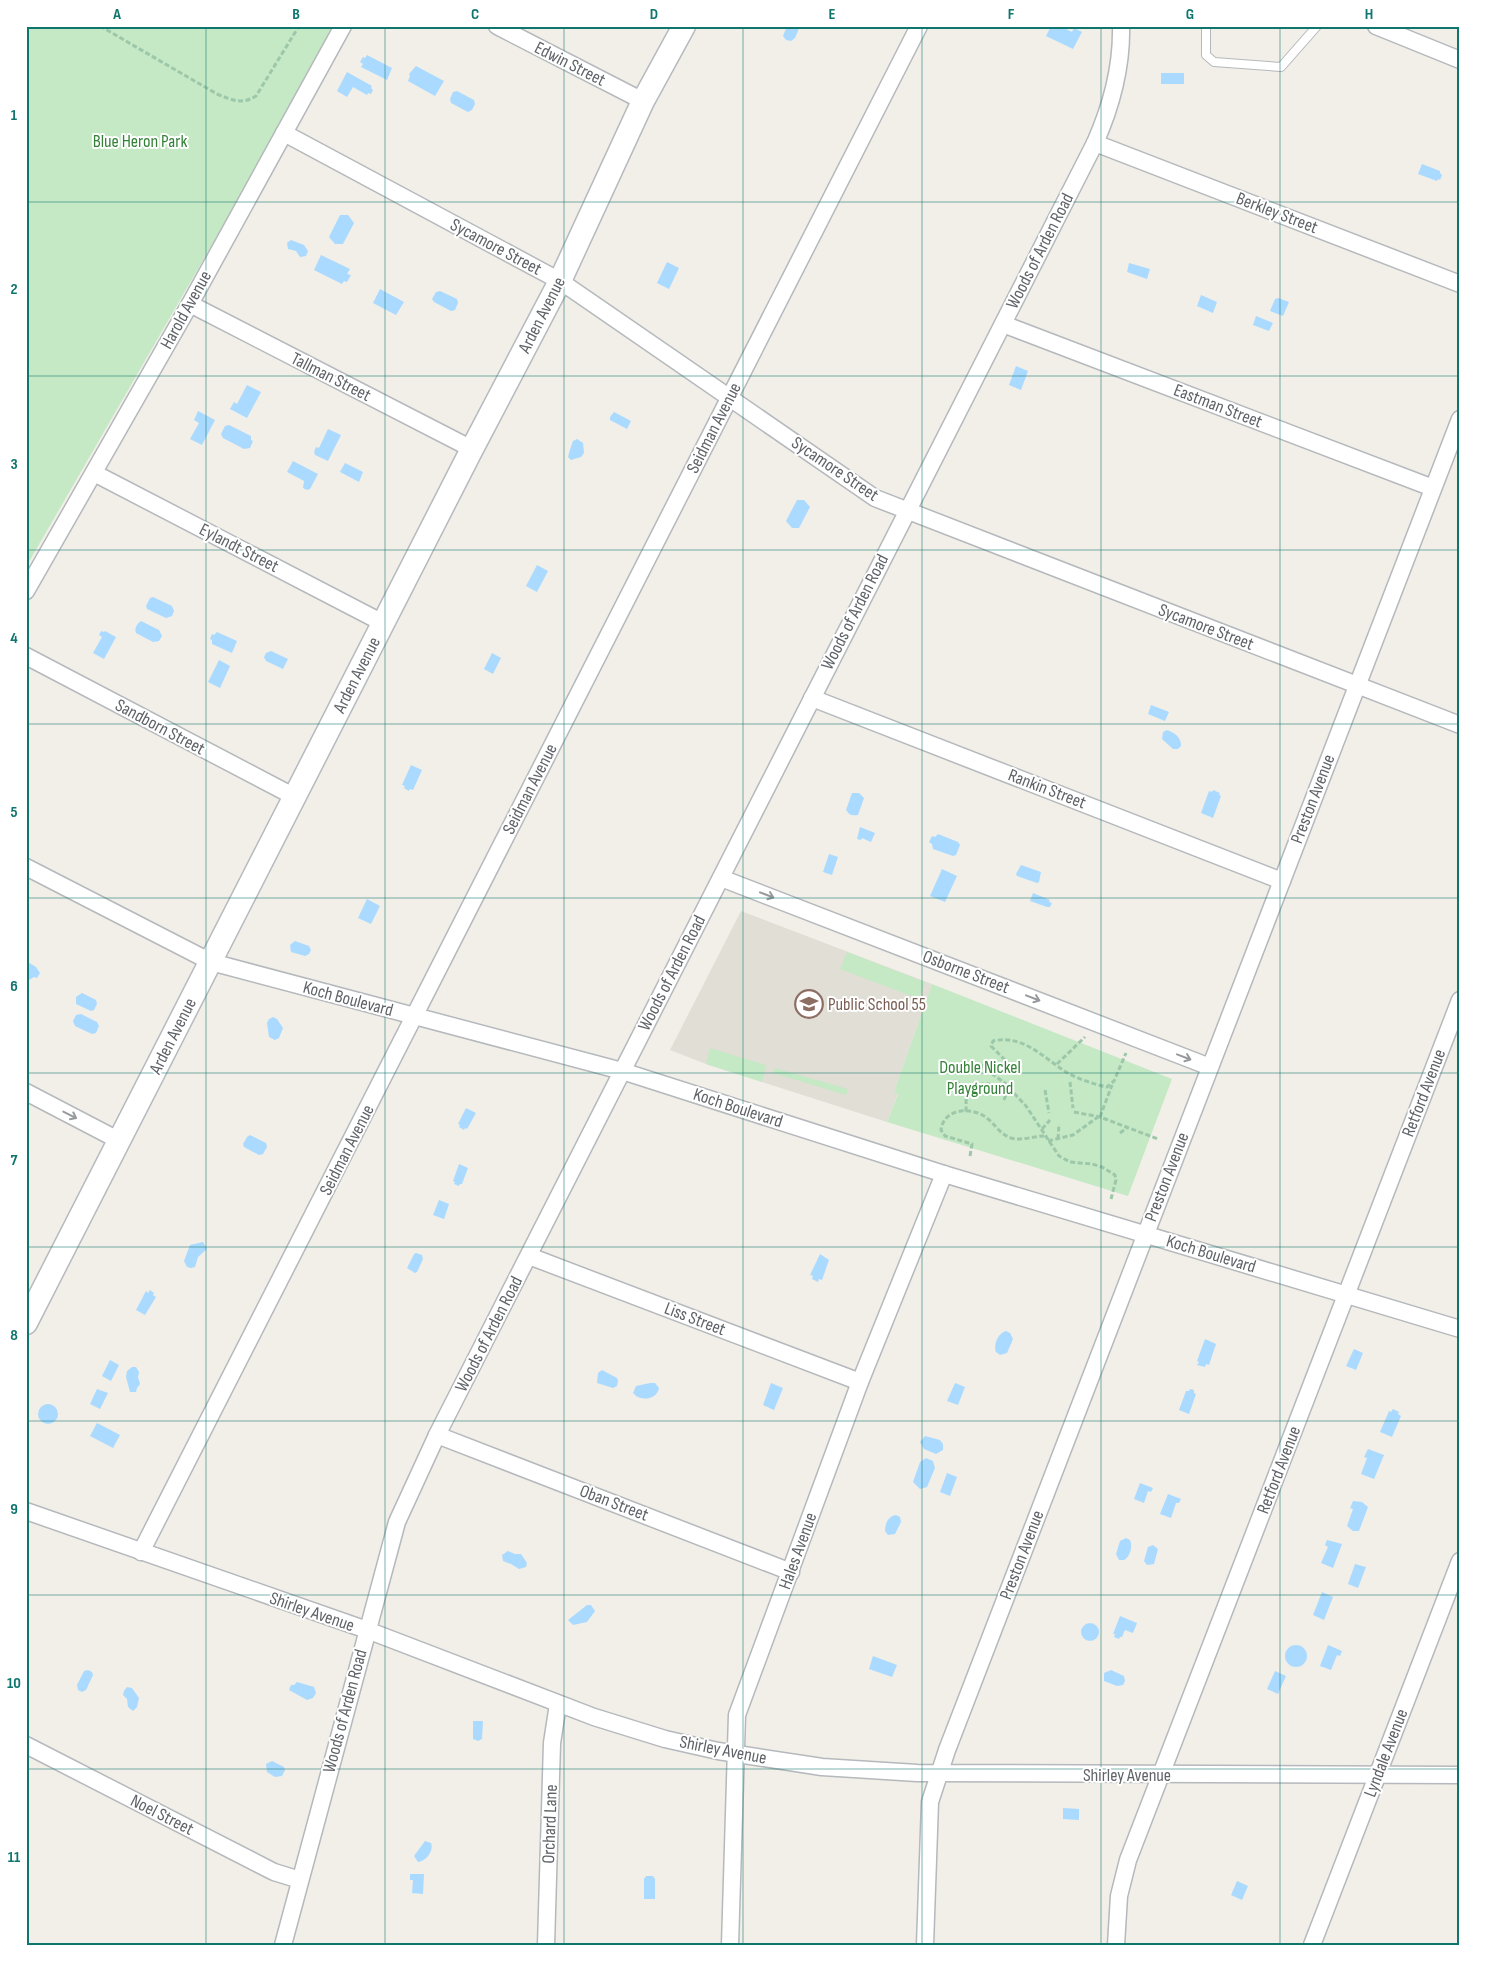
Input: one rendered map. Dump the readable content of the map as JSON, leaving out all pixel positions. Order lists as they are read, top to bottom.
{
  "streets": {
    "street": [
      "Edwin Street",
      "Berkley Street",
      "Sycamore Street",
      "Woods of Arden Road",
      "Harold Avenue",
      "Arden Avenue",
      "Tallman Street",
      "Eastman Street",
      "Seidman Avenue",
      "Eylandt Street",
      "Sandborn Street",
      "Rankin Street",
      "Preston Avenue",
      "Osborne Street",
      "Koch Boulevard",
      "Retford Avenue",
      "Liss Street",
      "Oban Street",
      "Hales Avenue",
      "Shirley Avenue",
      "Lyndale Avenue",
      "Noel Street",
      "Orchard Lane"
    ]
  },
  "crossings": [
    ["Edwin Street", "Arden Avenue"],
    ["Berkley Street", "Woods of Arden Road"],
    ["Sycamore Street", "Woods of Arden Road"],
    ["Sycamore Street", "Harold Avenue"],
    ["Sycamore Street", "Arden Avenue"],
    ["Sycamore Street", "Seidman Avenue"],
    ["Sycamore Street", "Preston Avenue"],
    ["Woods of Arden Road", "Eastman Street"],
    ["Woods of Arden Road", "Rankin Street"],
    ["Woods of Arden Road", "Osborne Street"],
    ["Woods of Arden Road", "Koch Boulevard"],
    ["Woods of Arden Road", "Liss Street"],
    ["Woods of Arden Road", "Oban Street"],
    ["Woods of Arden Road", "Shirley Avenue"],
    ["Woods of Arden Road", "Noel Street"],
    ["Harold Avenue", "Tallman Street"],
    ["Harold Avenue", "Eylandt Street"],
    ["Arden Avenue", "Tallman Street"],
    ["Arden Avenue", "Eylandt Street"],
    ["Arden Avenue", "Sandborn Street"],
    ["Arden Avenue", "Koch Boulevard"],
    ["Eastman Street", "Preston Avenue"],
    ["Seidman Avenue", "Koch Boulevard"],
    ["Seidman Avenue", "Shirley Avenue"],
    ["Rankin Street", "Preston Avenue"],
    ["Preston Avenue", "Osborne Street"],
    ["Preston Avenue", "Koch Boulevard"],
    ["Preston Avenue", "Shirley Avenue"],
    ["Koch Boulevard", "Retford Avenue"],
    ["Koch Boulevard", "Hales Avenue"],
    ["Retford Avenue", "Shirley Avenue"],
    ["Liss Street", "Hales Avenue"],
    ["Oban Street", "Hales Avenue"],
    ["Hales Avenue", "Shirley Avenue"],
    ["Shirley Avenue", "Lyndale Avenue"],
    ["Shirley Avenue", "Orchard Lane"]
  ],
  "one_way": ["Osborne Street"],
  "parks": ["Blue Heron Park", "Double Nickel Playground"],
  "places": {
    "school or university": ["Public School 55"]
  },
  "grid": {
    "columns": [
      "A",
      "B",
      "C",
      "D",
      "E",
      "F",
      "G",
      "H"
    ],
    "rows": [
      "1",
      "2",
      "3",
      "4",
      "5",
      "6",
      "7",
      "8",
      "9",
      "10",
      "11"
    ]
  }
}
